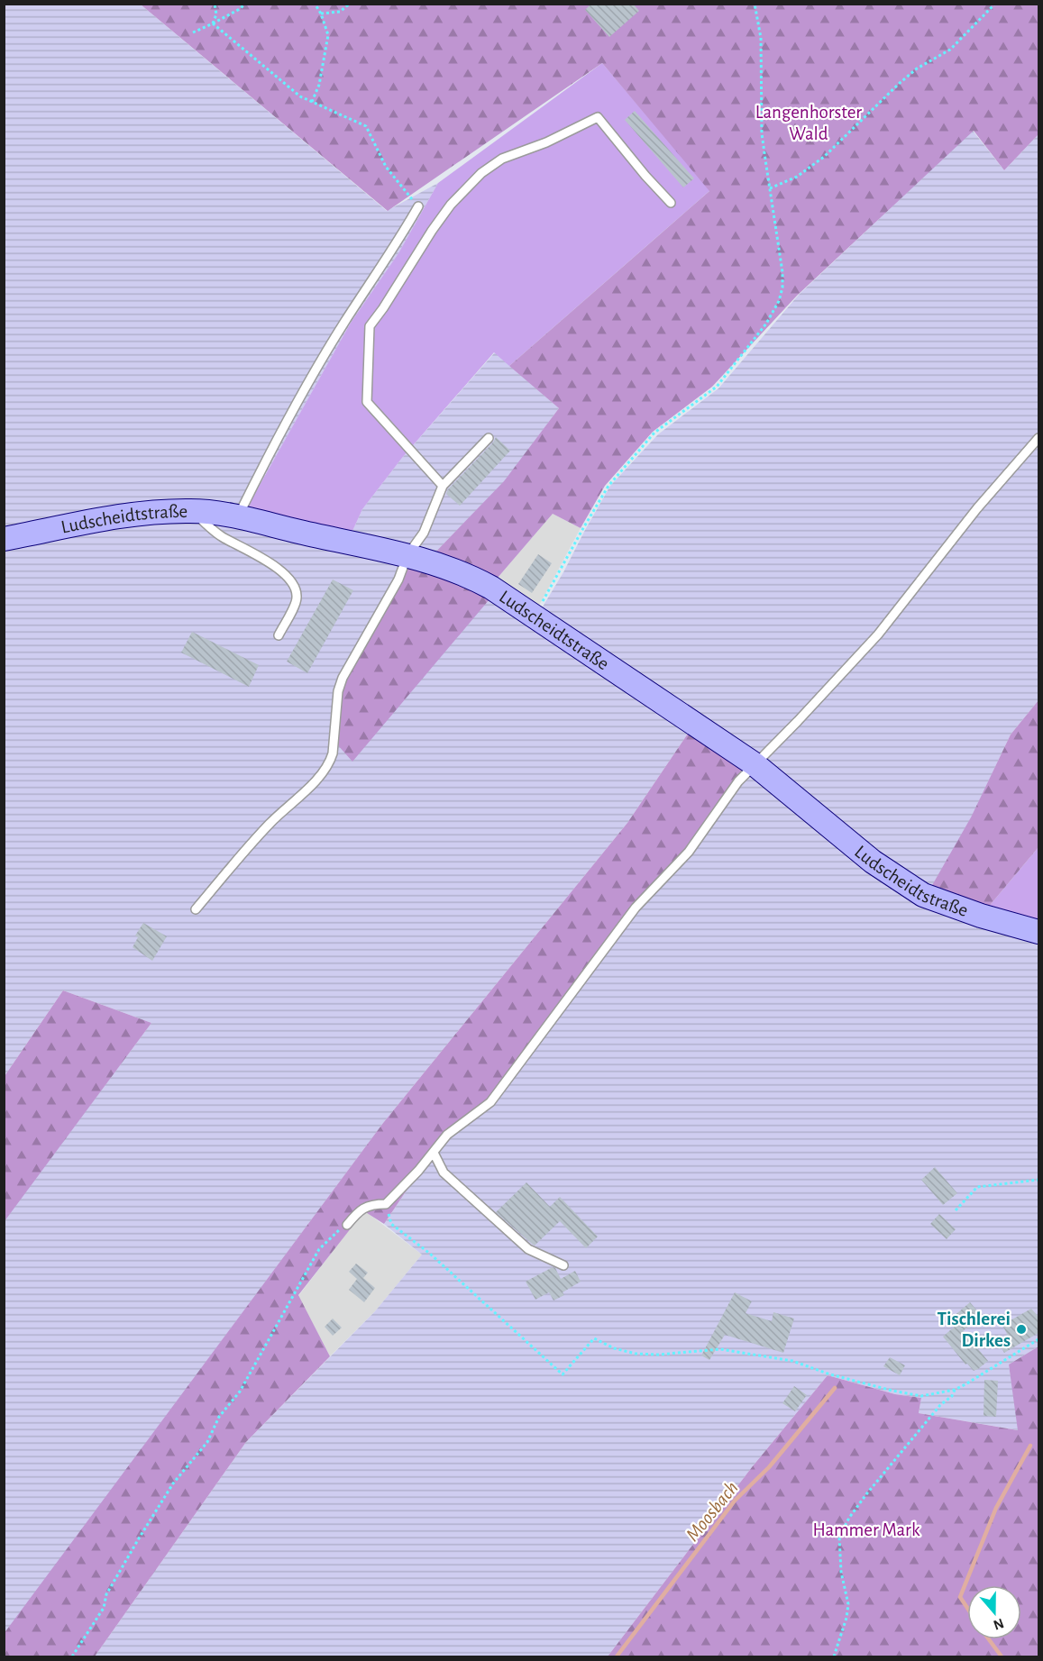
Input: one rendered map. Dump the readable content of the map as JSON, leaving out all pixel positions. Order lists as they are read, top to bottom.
{
  "streets": {
    "street": ["Ludscheidtstraße"]
  },
  "water": ["Moosbach"],
  "parks": ["Langenhorster Wald", "Hammer Mark"],
  "places": ["Tischlerei Dirkes"],
  "north": "bottom"
}
